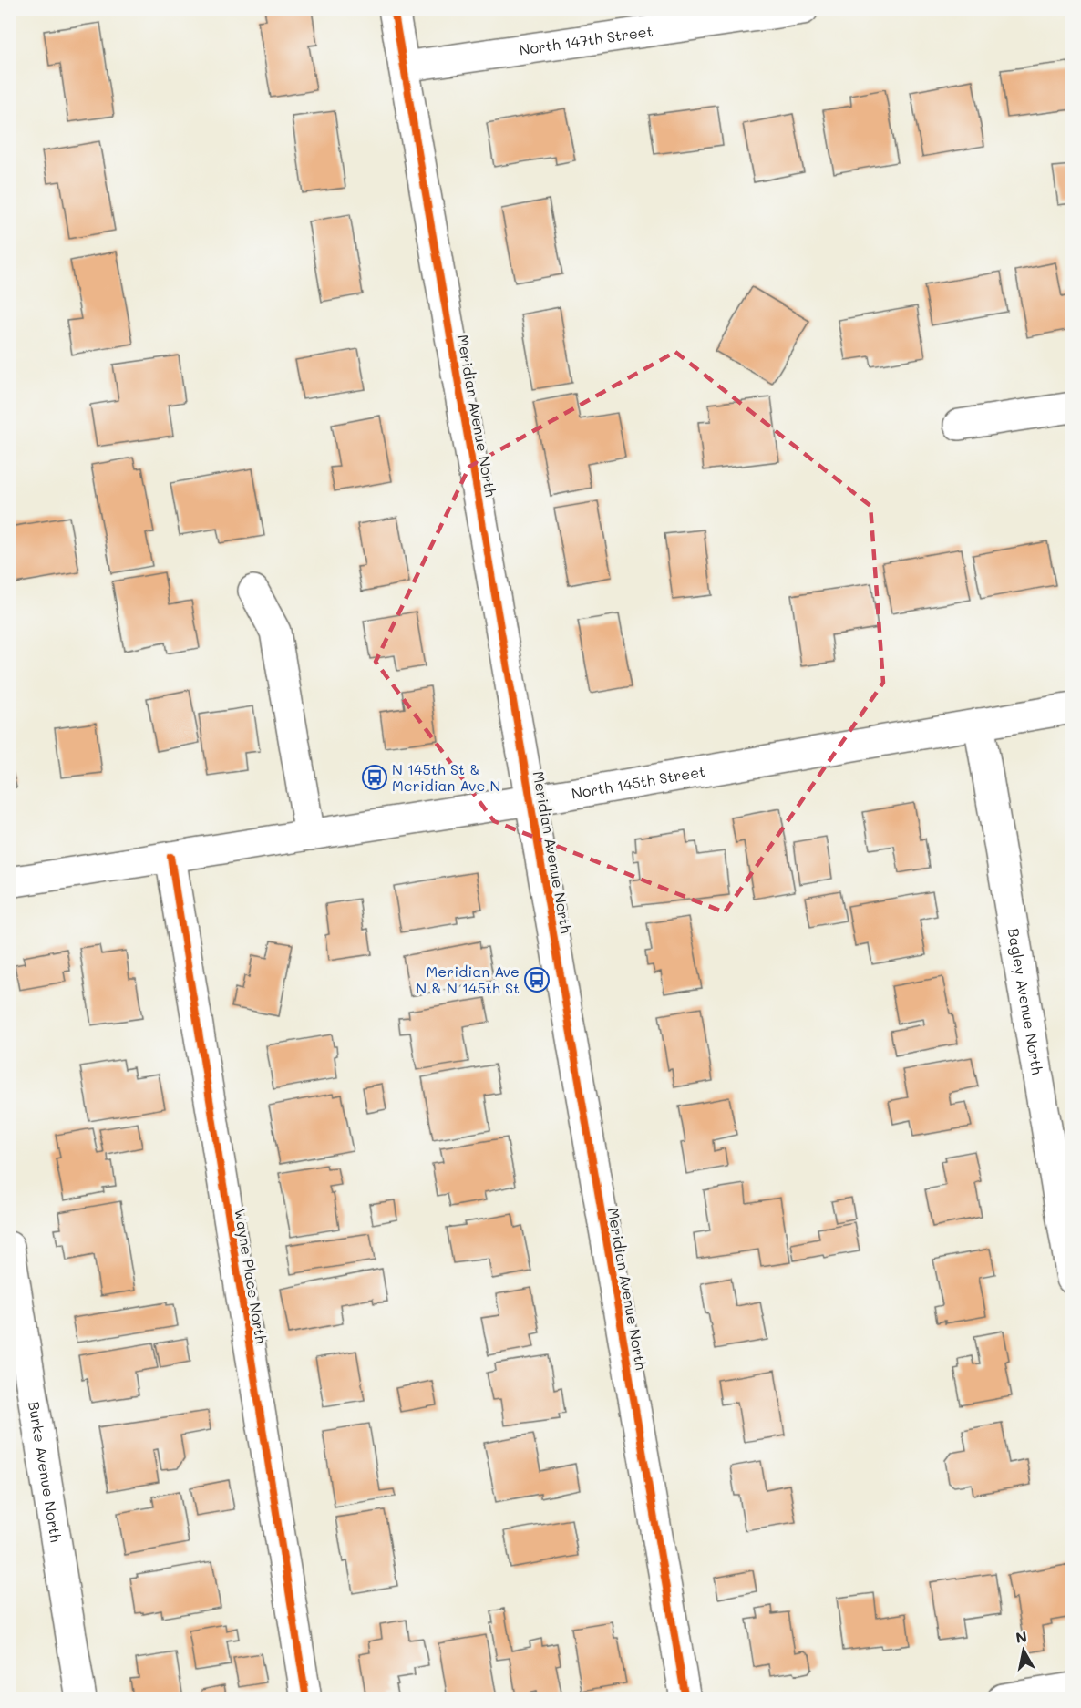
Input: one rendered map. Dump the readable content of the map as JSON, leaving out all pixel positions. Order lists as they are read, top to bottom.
{
  "streets": {
    "street": [
      "North 147th Street",
      "Meridian Avenue North",
      "North 145th Street",
      "Bagley Avenue North",
      "Wayne Place North",
      "Burke Avenue North"
    ]
  },
  "crossings": [
    ["North 147th Street", "Meridian Avenue North"],
    ["Meridian Avenue North", "North 145th Street"],
    ["North 145th Street", "Bagley Avenue North"],
    ["North 145th Street", "Wayne Place North"]
  ],
  "places": {
    "bus stop": ["N 145th St & Meridian Ave N", "Meridian Ave N & N 145th St"]
  },
  "north": "top"
}
